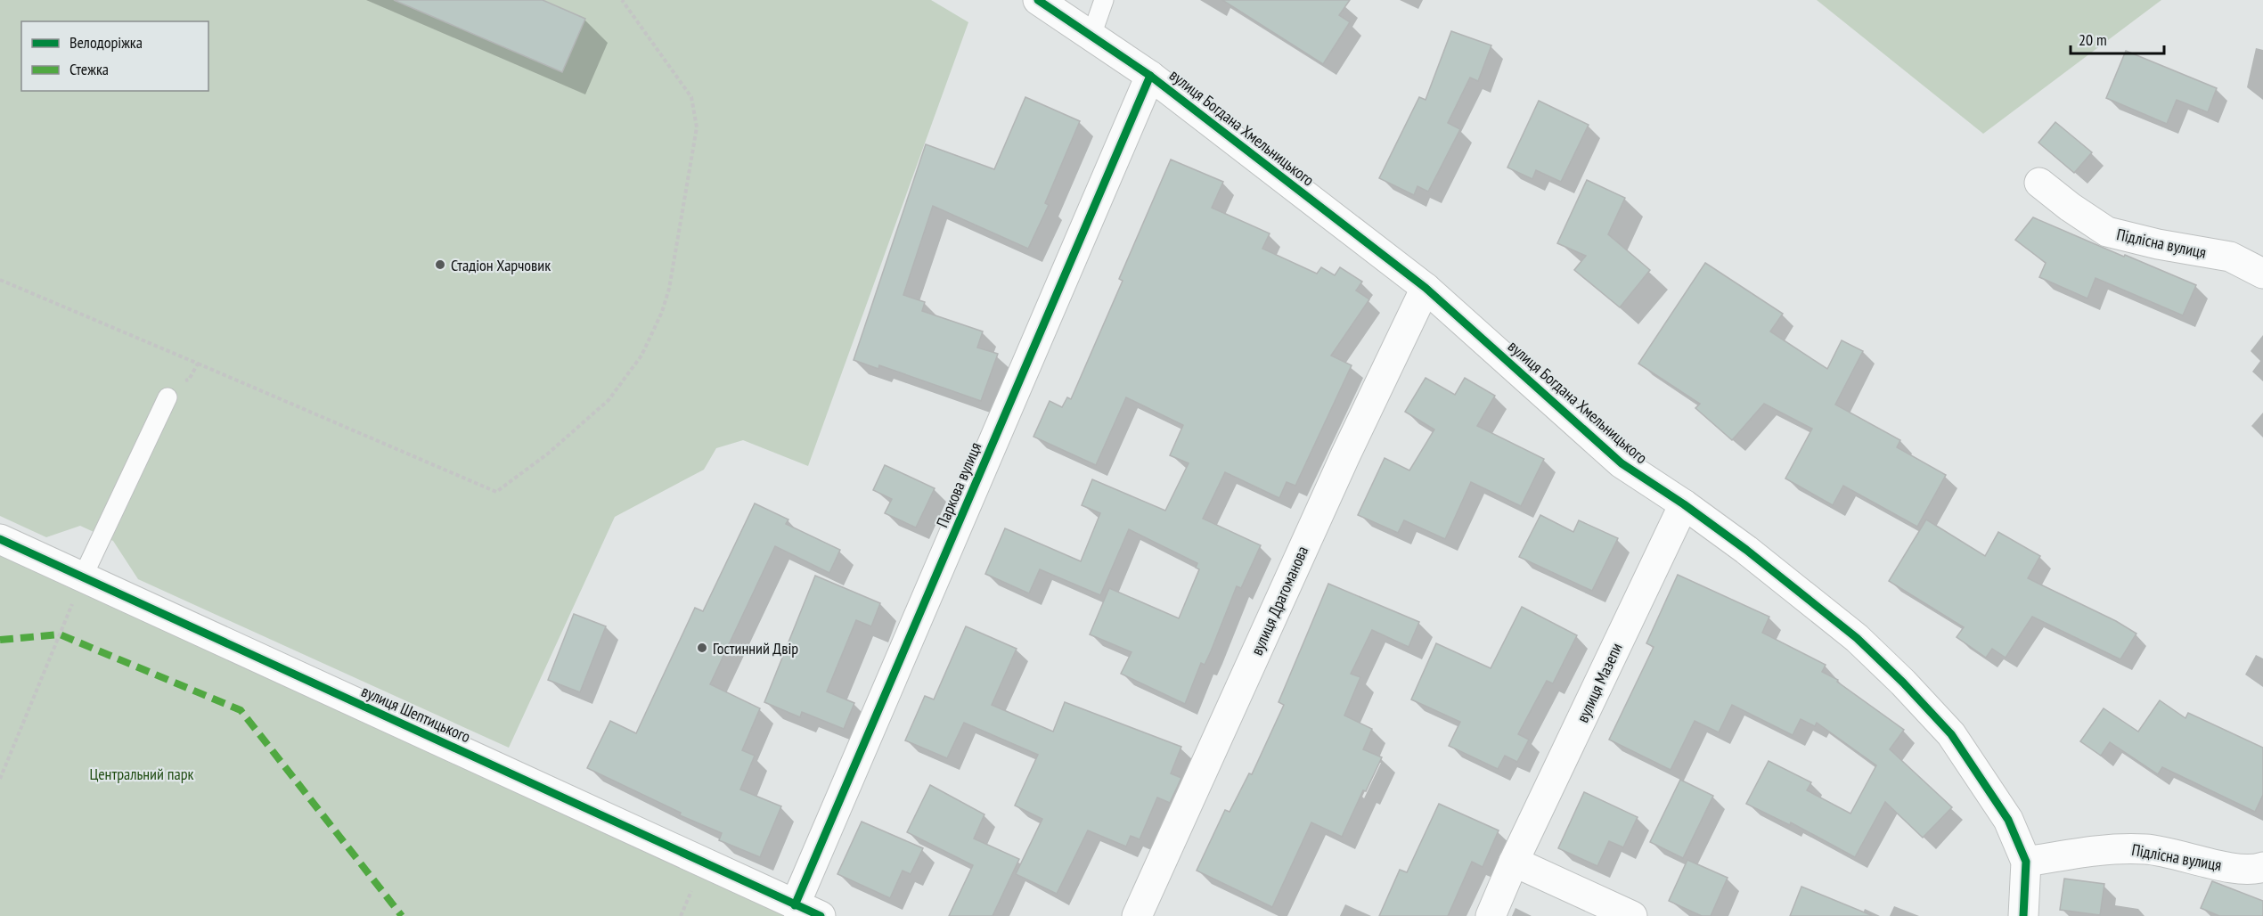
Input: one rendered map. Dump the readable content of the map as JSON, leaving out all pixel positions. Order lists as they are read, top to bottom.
{
  "streets": {
    "street": [
      "вулиця Богдана Хмельницького",
      "Підлісна вулиця",
      "Паркова вулиця",
      "вулиця Драгоманова",
      "вулиця Мазепи",
      "вулиця Шептицького"
    ]
  },
  "crossings": [
    ["вулиця Богдана Хмельницького", "Підлісна вулиця"],
    ["вулиця Богдана Хмельницького", "Паркова вулиця"],
    ["вулиця Богдана Хмельницького", "вулиця Драгоманова"],
    ["вулиця Богдана Хмельницького", "вулиця Мазепи"],
    ["Паркова вулиця", "вулиця Шептицького"]
  ],
  "parks": ["Центральний парк"],
  "places": ["Стадіон Харчовик", "Гостинний Двір"],
  "legend": ["Велодоріжка", "Стежка"],
  "scale_bar": "20 m"
}
